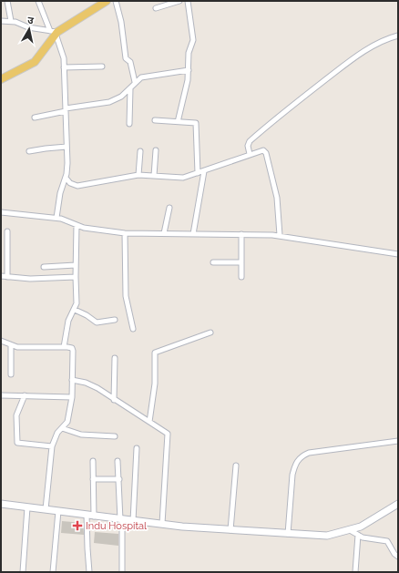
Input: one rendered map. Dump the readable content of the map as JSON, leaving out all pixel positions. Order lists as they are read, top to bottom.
{
  "places": {
    "health": ["Indu Hospital"]
  },
  "north": "top"
}
